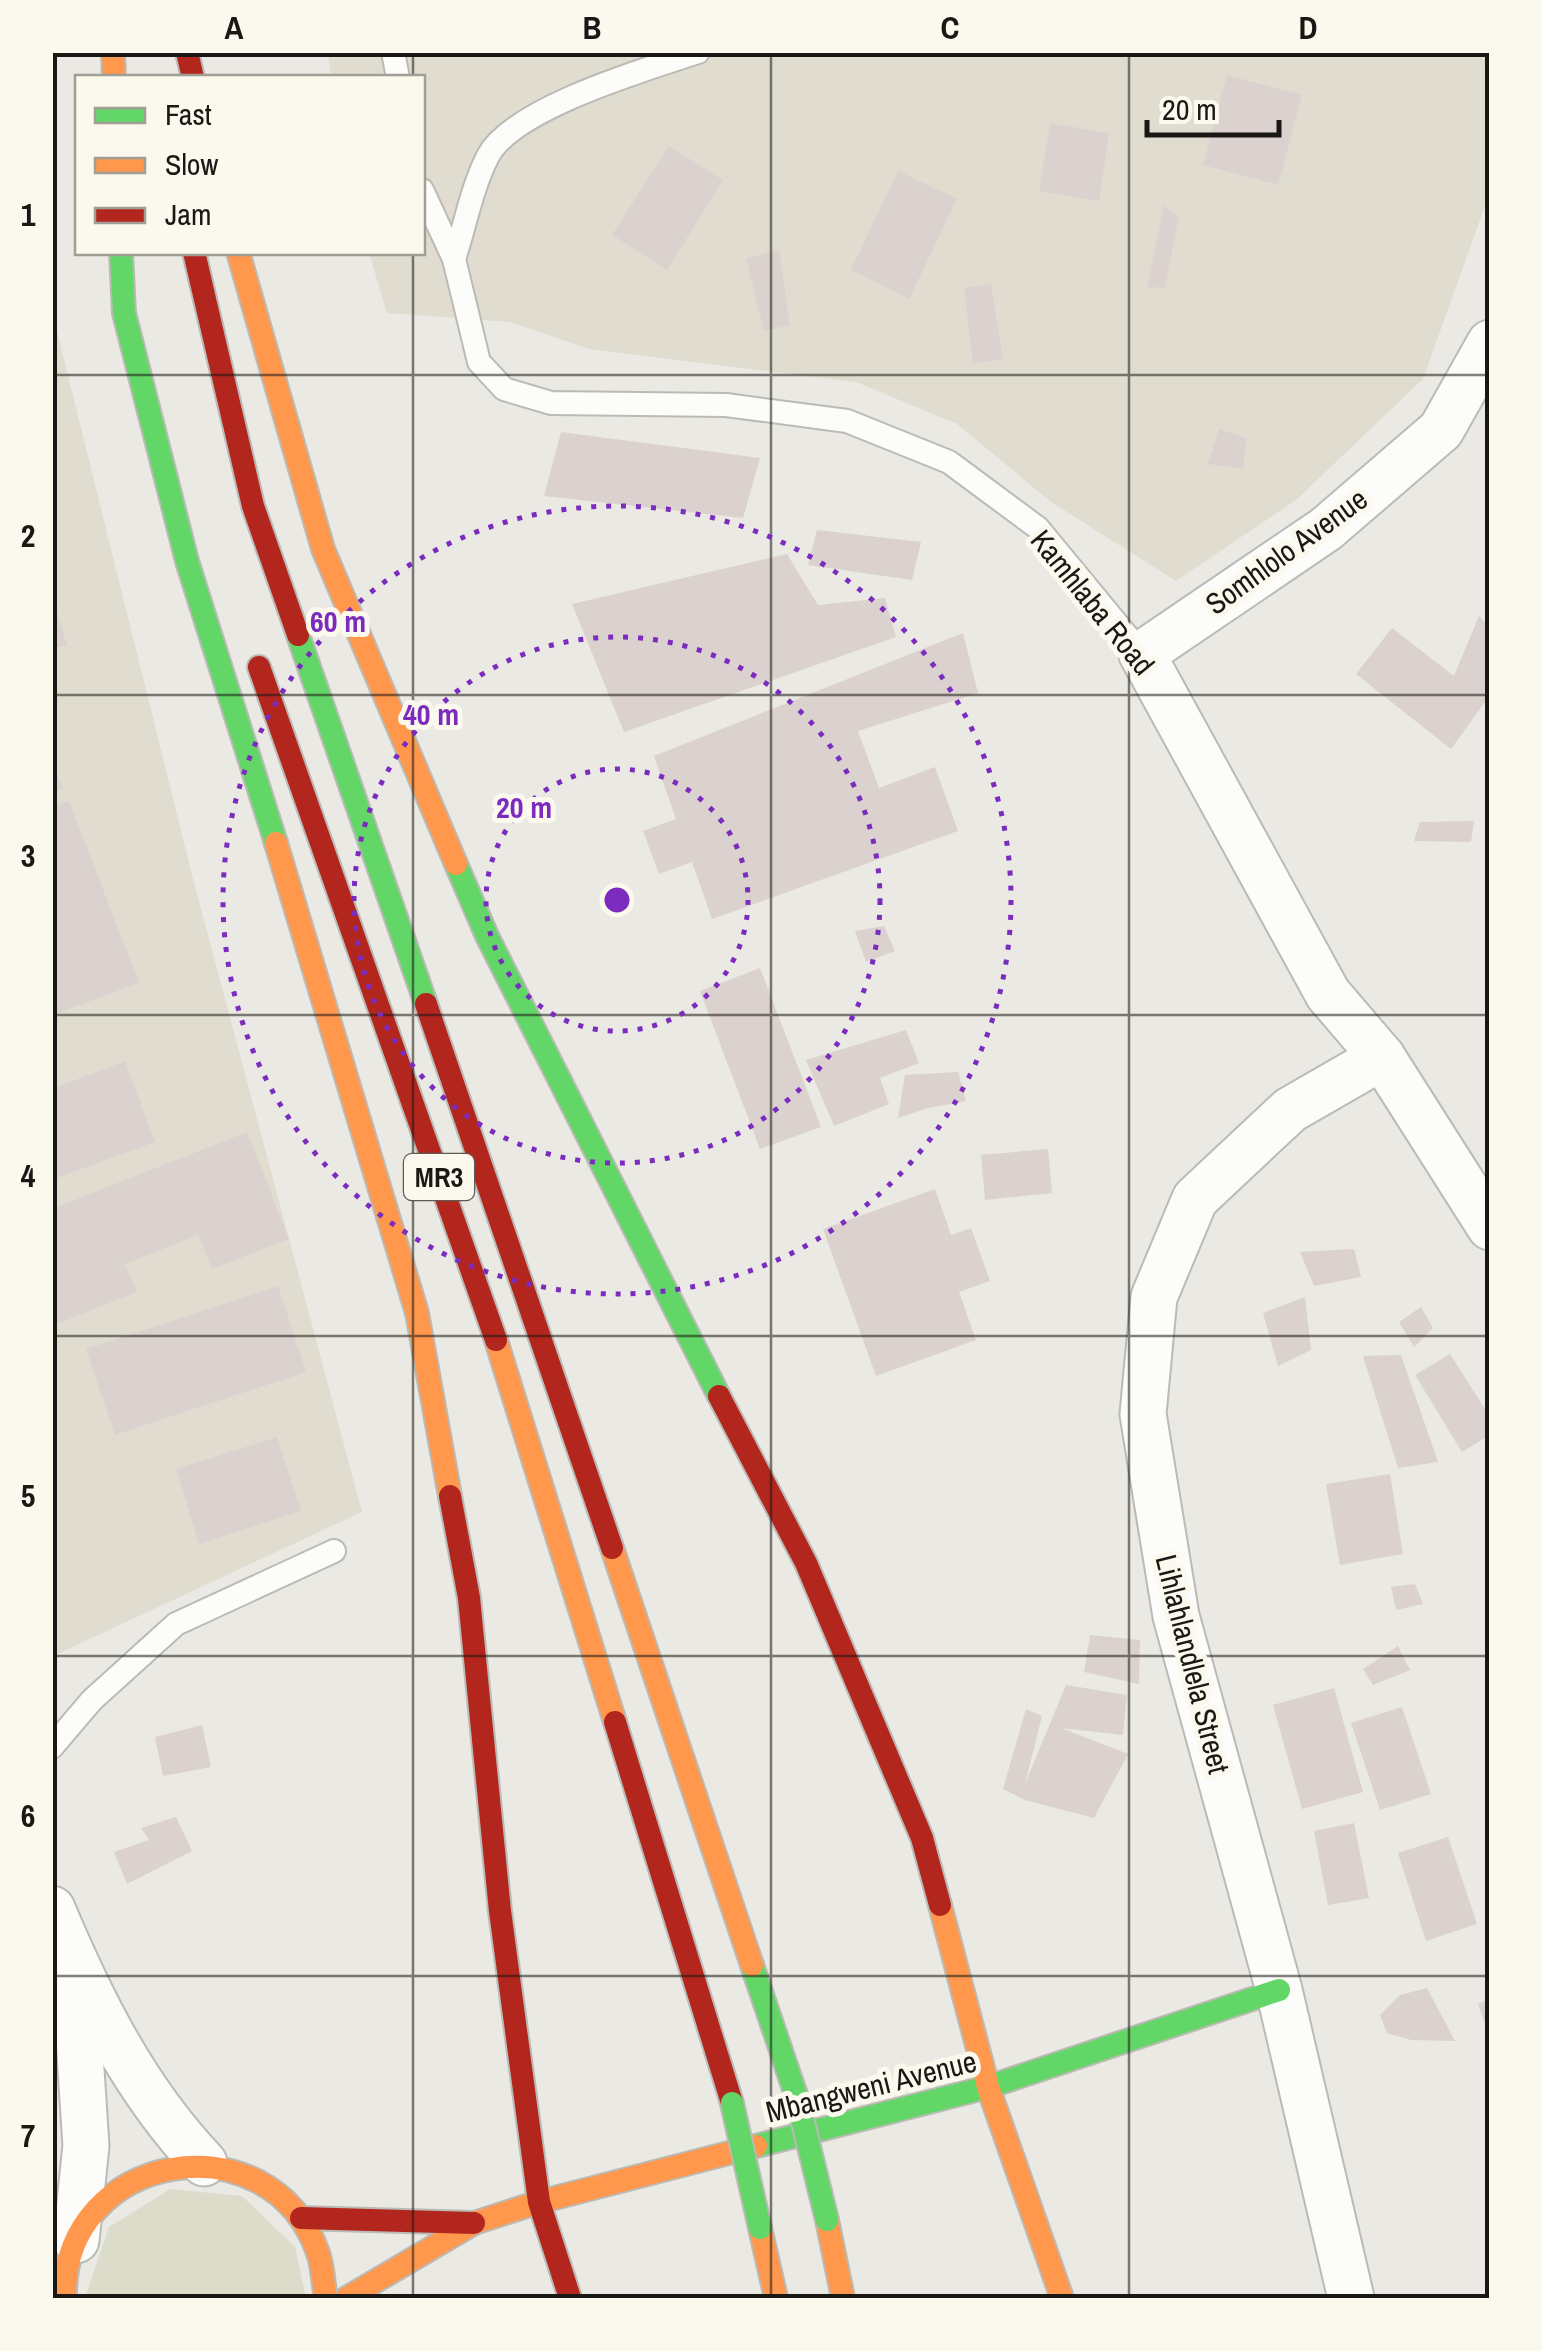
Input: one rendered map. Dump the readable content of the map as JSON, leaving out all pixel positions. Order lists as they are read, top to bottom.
{
  "streets": {
    "main road": ["MR3", "Mbangweni Avenue"],
    "street": ["Somhlolo Avenue", "Kamhlaba Road", "Lihlahlandlela Street"]
  },
  "crossings": [
    ["Somhlolo Avenue", "Kamhlaba Road"],
    ["Kamhlaba Road", "Lihlahlandlela Street"],
    ["Lihlahlandlela Street", "Mbangweni Avenue"]
  ],
  "legend": ["Fast", "Slow", "Jam"],
  "scale_bar": "20 m",
  "grid": {
    "columns": [
      "A",
      "B",
      "C",
      "D"
    ],
    "rows": [
      "1",
      "2",
      "3",
      "4",
      "5",
      "6",
      "7"
    ]
  },
  "rings": ["60 m", "40 m", "20 m"]
}
